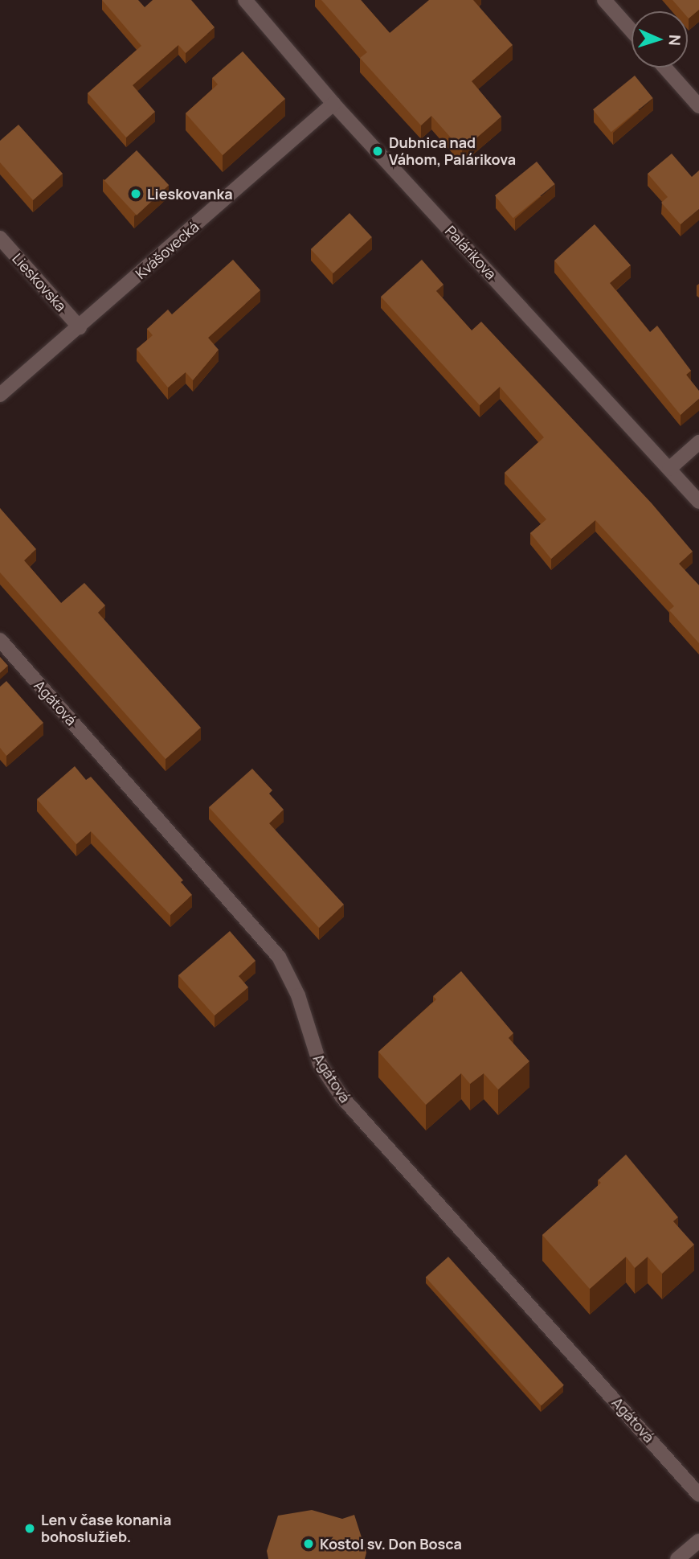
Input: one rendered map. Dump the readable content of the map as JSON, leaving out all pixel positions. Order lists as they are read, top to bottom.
{
  "streets": {
    "street": [
      "Kvášovecká",
      "Palárikova",
      "Lieskovska",
      "Agátová"
    ]
  },
  "crossings": [
    ["Kvášovecká", "Palárikova"],
    ["Kvášovecká", "Lieskovska"]
  ],
  "places": [
    "Dubnica nad Váhom, Palárikova",
    "Lieskovanka",
    "Len v čase konania bohoslužieb.",
    "Kostol sv. Don Bosca"
  ],
  "north": "right"
}
